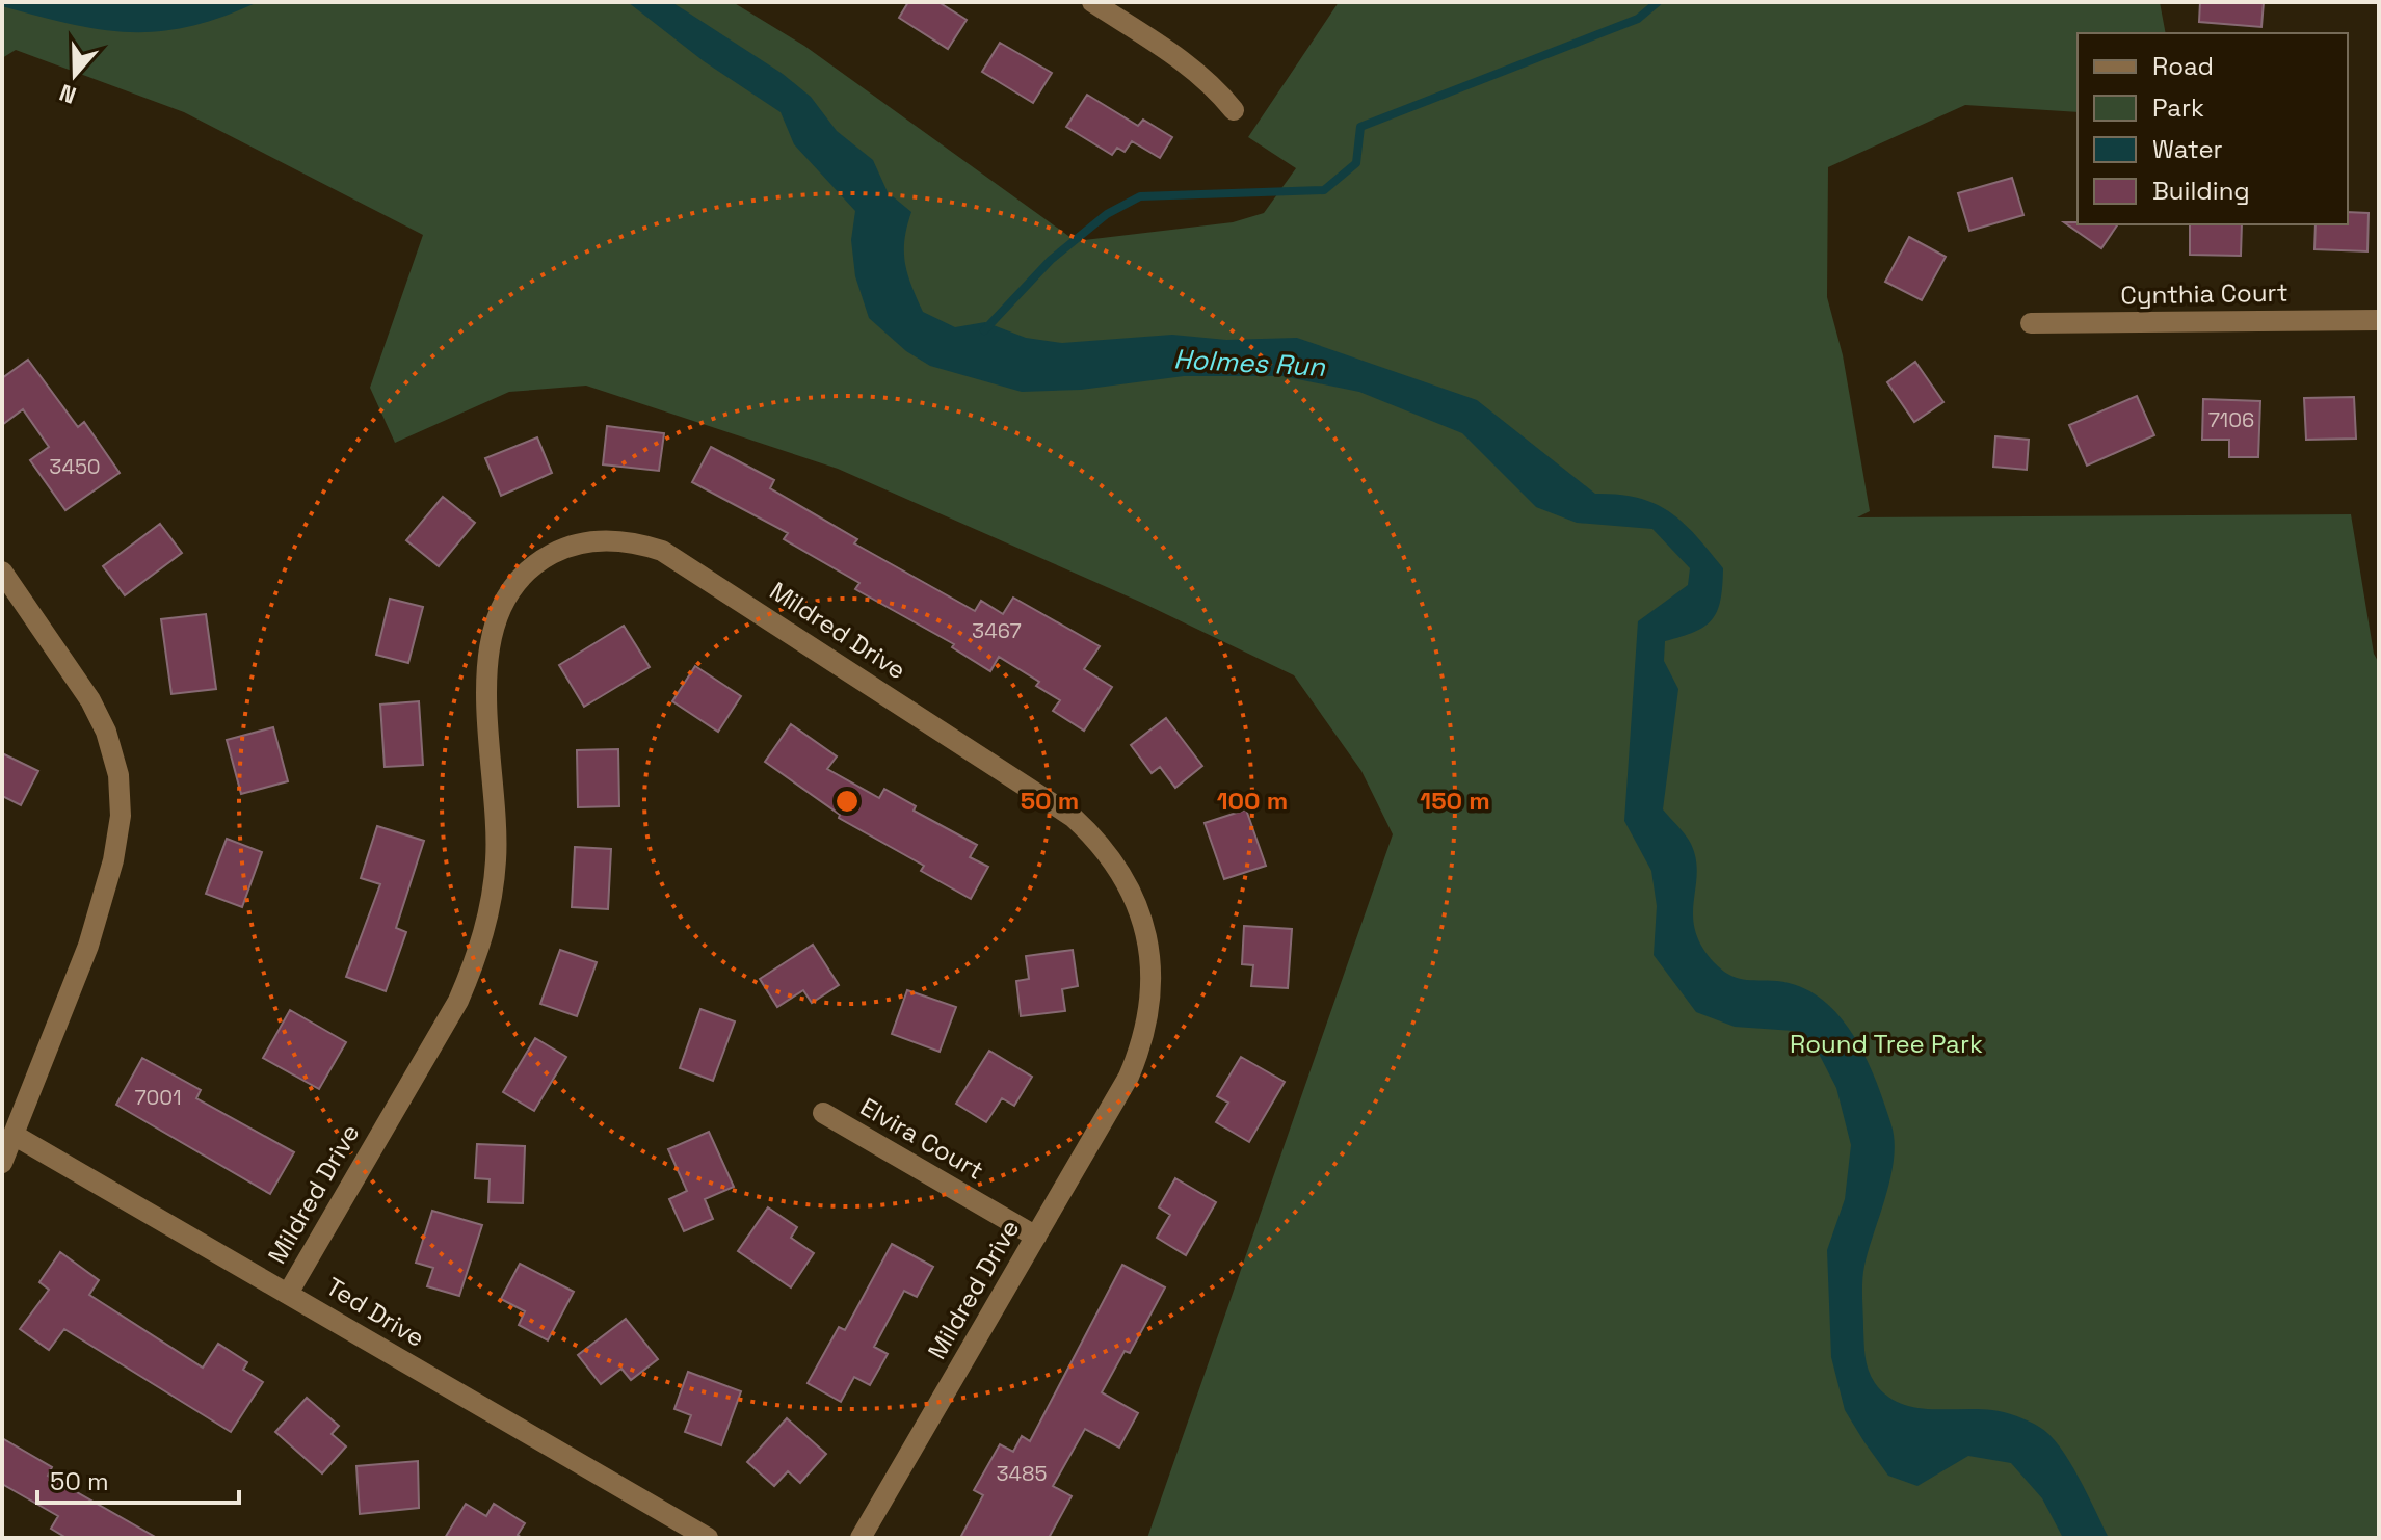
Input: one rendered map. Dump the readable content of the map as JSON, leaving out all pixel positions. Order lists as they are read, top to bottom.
{
  "streets": {
    "street": [
      "Cynthia Court",
      "Mildred Drive",
      "Elvira Court",
      "Ted Drive"
    ]
  },
  "crossings": [
    ["Mildred Drive", "Elvira Court"],
    ["Mildred Drive", "Ted Drive"]
  ],
  "water": ["Holmes Run"],
  "parks": ["Round Tree Park"],
  "house_numbers": [
    "7106",
    "3450",
    "3467",
    "7001",
    "3485"
  ],
  "legend": [
    "Road",
    "Park",
    "Water",
    "Building"
  ],
  "scale_bar": "50 m",
  "north": "bottom",
  "rings": ["50 m", "100 m", "150 m"]
}
